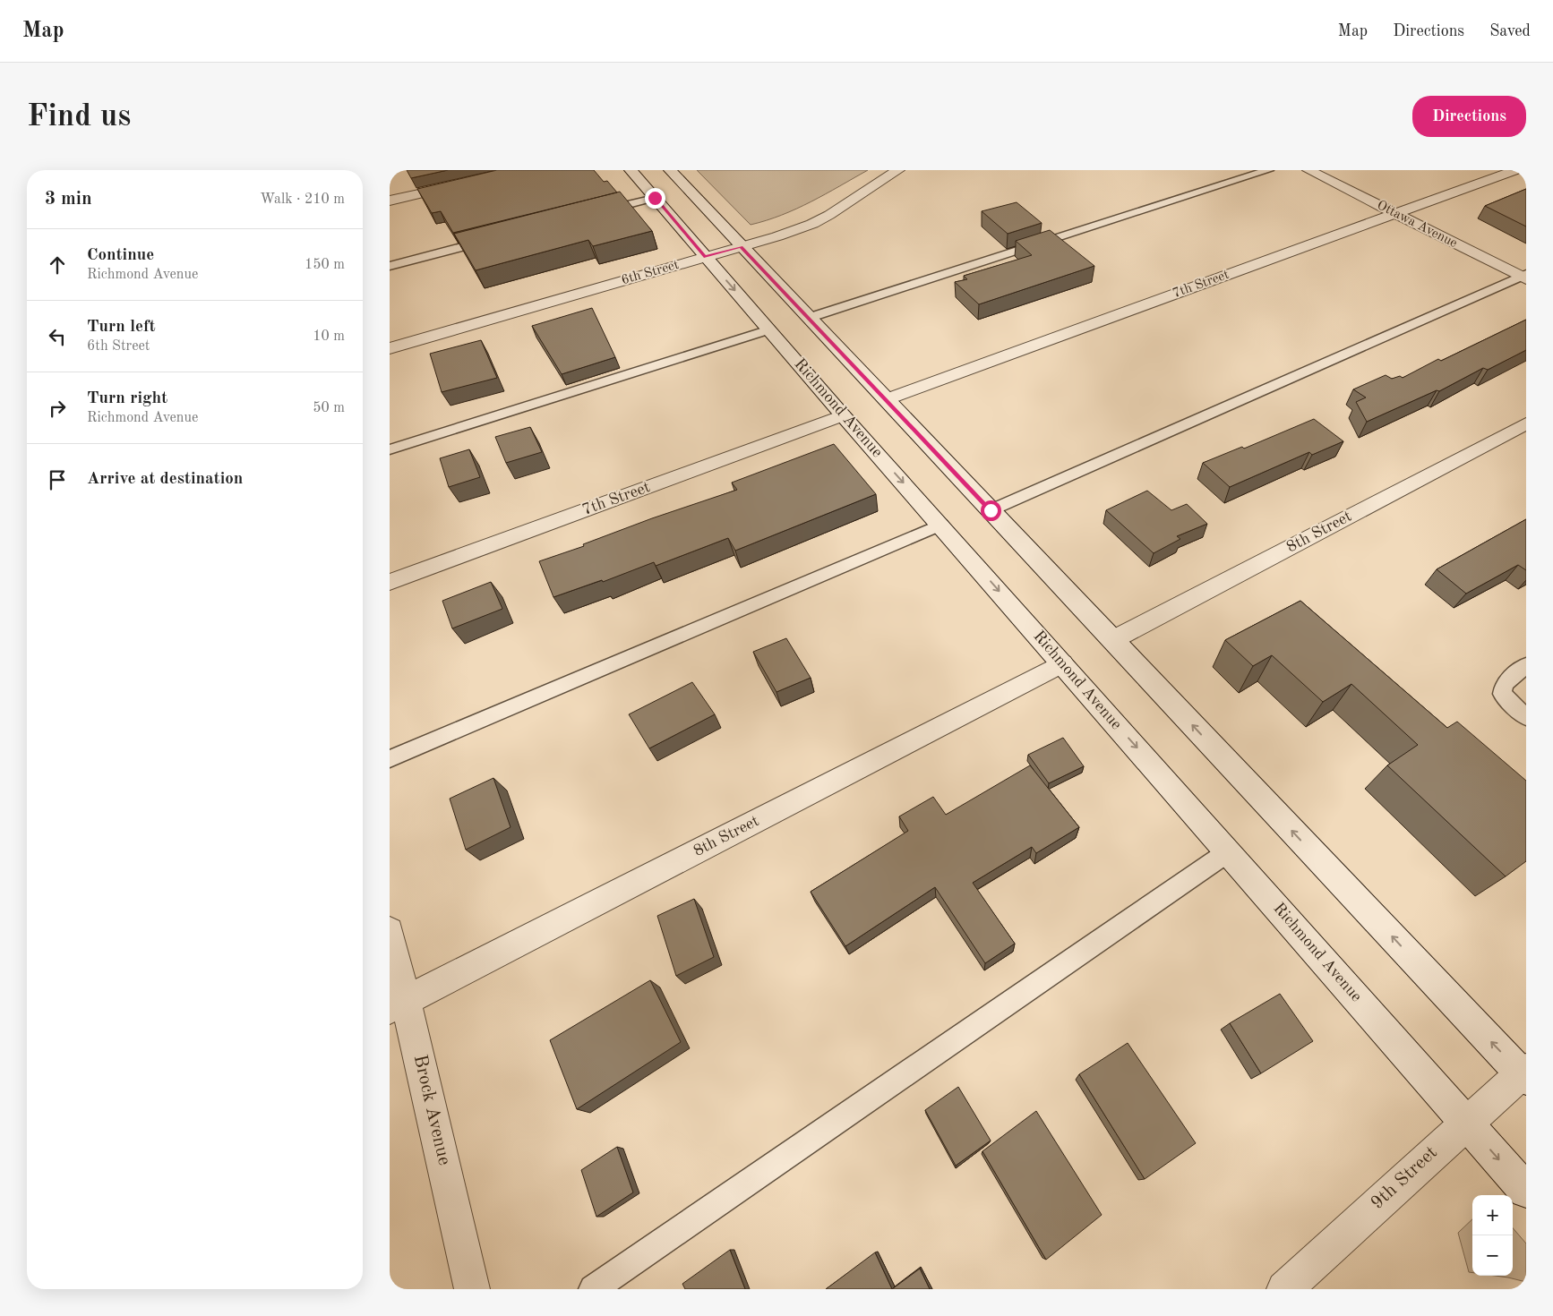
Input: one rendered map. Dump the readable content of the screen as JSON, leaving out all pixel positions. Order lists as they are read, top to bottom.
{
  "streets": {
    "street": [
      "Ottawa Avenue",
      "6th Street",
      "7th Street",
      "Richmond Avenue",
      "8th Street",
      "Brock Avenue",
      "9th Street"
    ]
  },
  "crossings": [
    ["Ottawa Avenue", "7th Street"],
    ["6th Street", "Richmond Avenue"],
    ["7th Street", "Richmond Avenue"],
    ["Richmond Avenue", "8th Street"],
    ["Richmond Avenue", "9th Street"],
    ["8th Street", "Brock Avenue"]
  ],
  "page": {
    "header": "Map",
    "nav": ["Map", "Directions", "Saved"],
    "buttons": "Directions",
    "title": "Find us",
    "heading": ["3 min", "Walk · 210 m"],
    "list": [
      ["Continue", "Richmond Avenue", "150 m"],
      ["Turn left", "6th Street", "10 m"],
      ["Turn right", "Richmond Avenue", "50 m"],
      "Arrive at destination"
    ],
    "map_buttons": ["+", "−"]
  }
}
